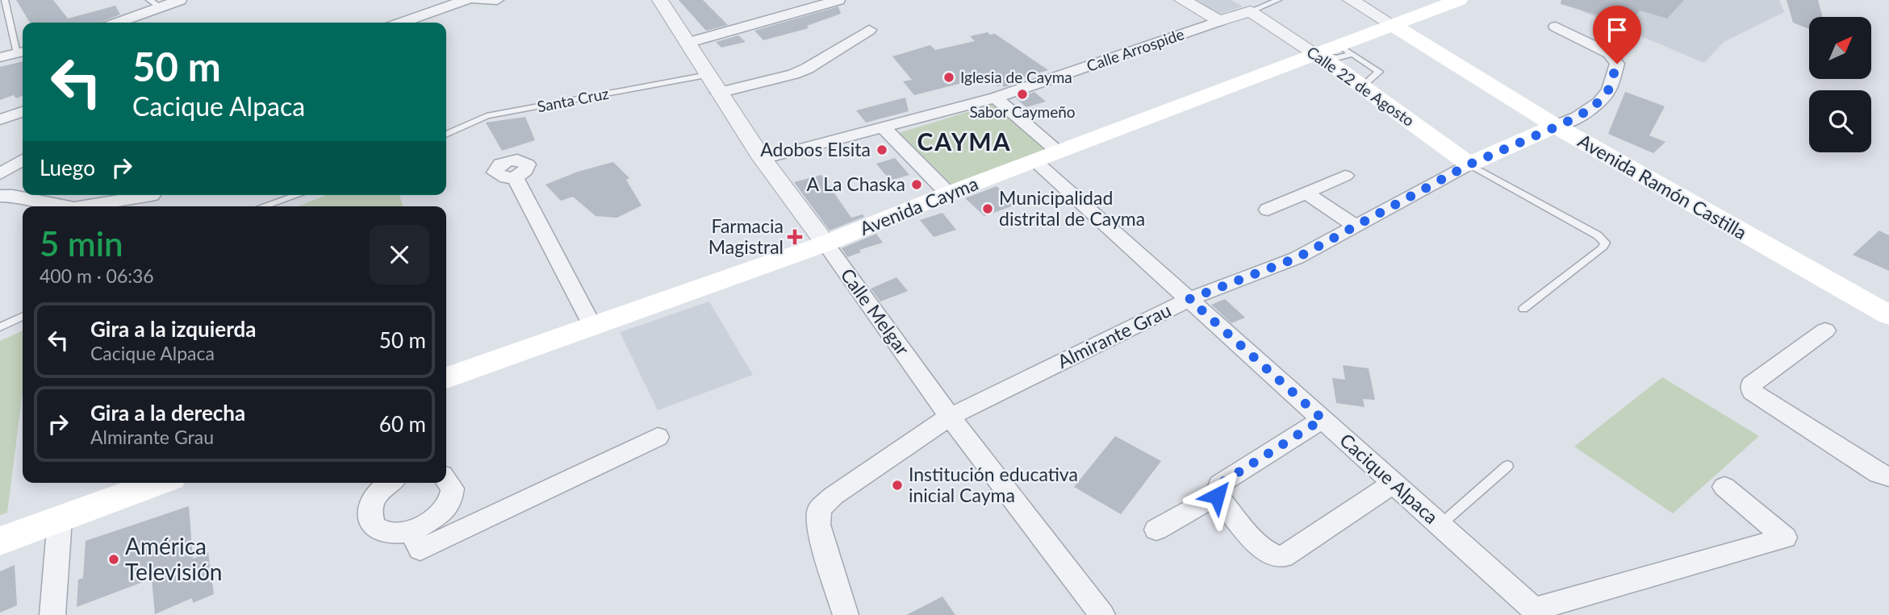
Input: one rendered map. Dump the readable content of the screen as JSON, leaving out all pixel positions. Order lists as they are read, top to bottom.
{
  "streets": {
    "main road": [
      "Calle 22 de Agosto",
      "Avenida Ramón Castilla",
      "Avenida Cayma",
      "Almirante Grau"
    ],
    "street": ["Calle Arrospide", "Calle Melgar", "Cacique Alpaca"],
    "lane": ["Santa Cruz"]
  },
  "crossings": [
    ["Calle Arrospide", "Calle 22 de Agosto"],
    ["Calle Arrospide", "Calle Melgar"],
    ["Calle 22 de Agosto", "Avenida Cayma"],
    ["Calle 22 de Agosto", "Almirante Grau"],
    ["Santa Cruz", "Calle Melgar"],
    ["Avenida Ramón Castilla", "Avenida Cayma"],
    ["Avenida Ramón Castilla", "Almirante Grau"],
    ["Avenida Cayma", "Calle Melgar"],
    ["Avenida Cayma", "Cacique Alpaca"],
    ["Calle Melgar", "Almirante Grau"],
    ["Almirante Grau", "Cacique Alpaca"]
  ],
  "districts": ["CAYMA"],
  "places": {
    "other": [
      "Iglesia de Cayma",
      "Sabor Caymeño",
      "Adobos Elsita",
      "A La Chaska",
      "Municipalidad distrital de Cayma",
      "Institución educativa inicial Cayma",
      "América Televisión"
    ],
    "health": ["Farmacia Magistral"]
  },
  "north": "top right",
  "page": {
    "turn": ["50 m", "Cacique Alpaca"],
    "then": "Luego",
    "heading": ["5 min", "400 m · 06:36"],
    "list": [
      {
        "name": "Gira a la izquierda",
        "note": "Cacique Alpaca",
        "value": "50 m"
      },
      {
        "name": "Gira a la derecha",
        "note": "Almirante Grau",
        "value": "60 m"
      }
    ]
  }
}
